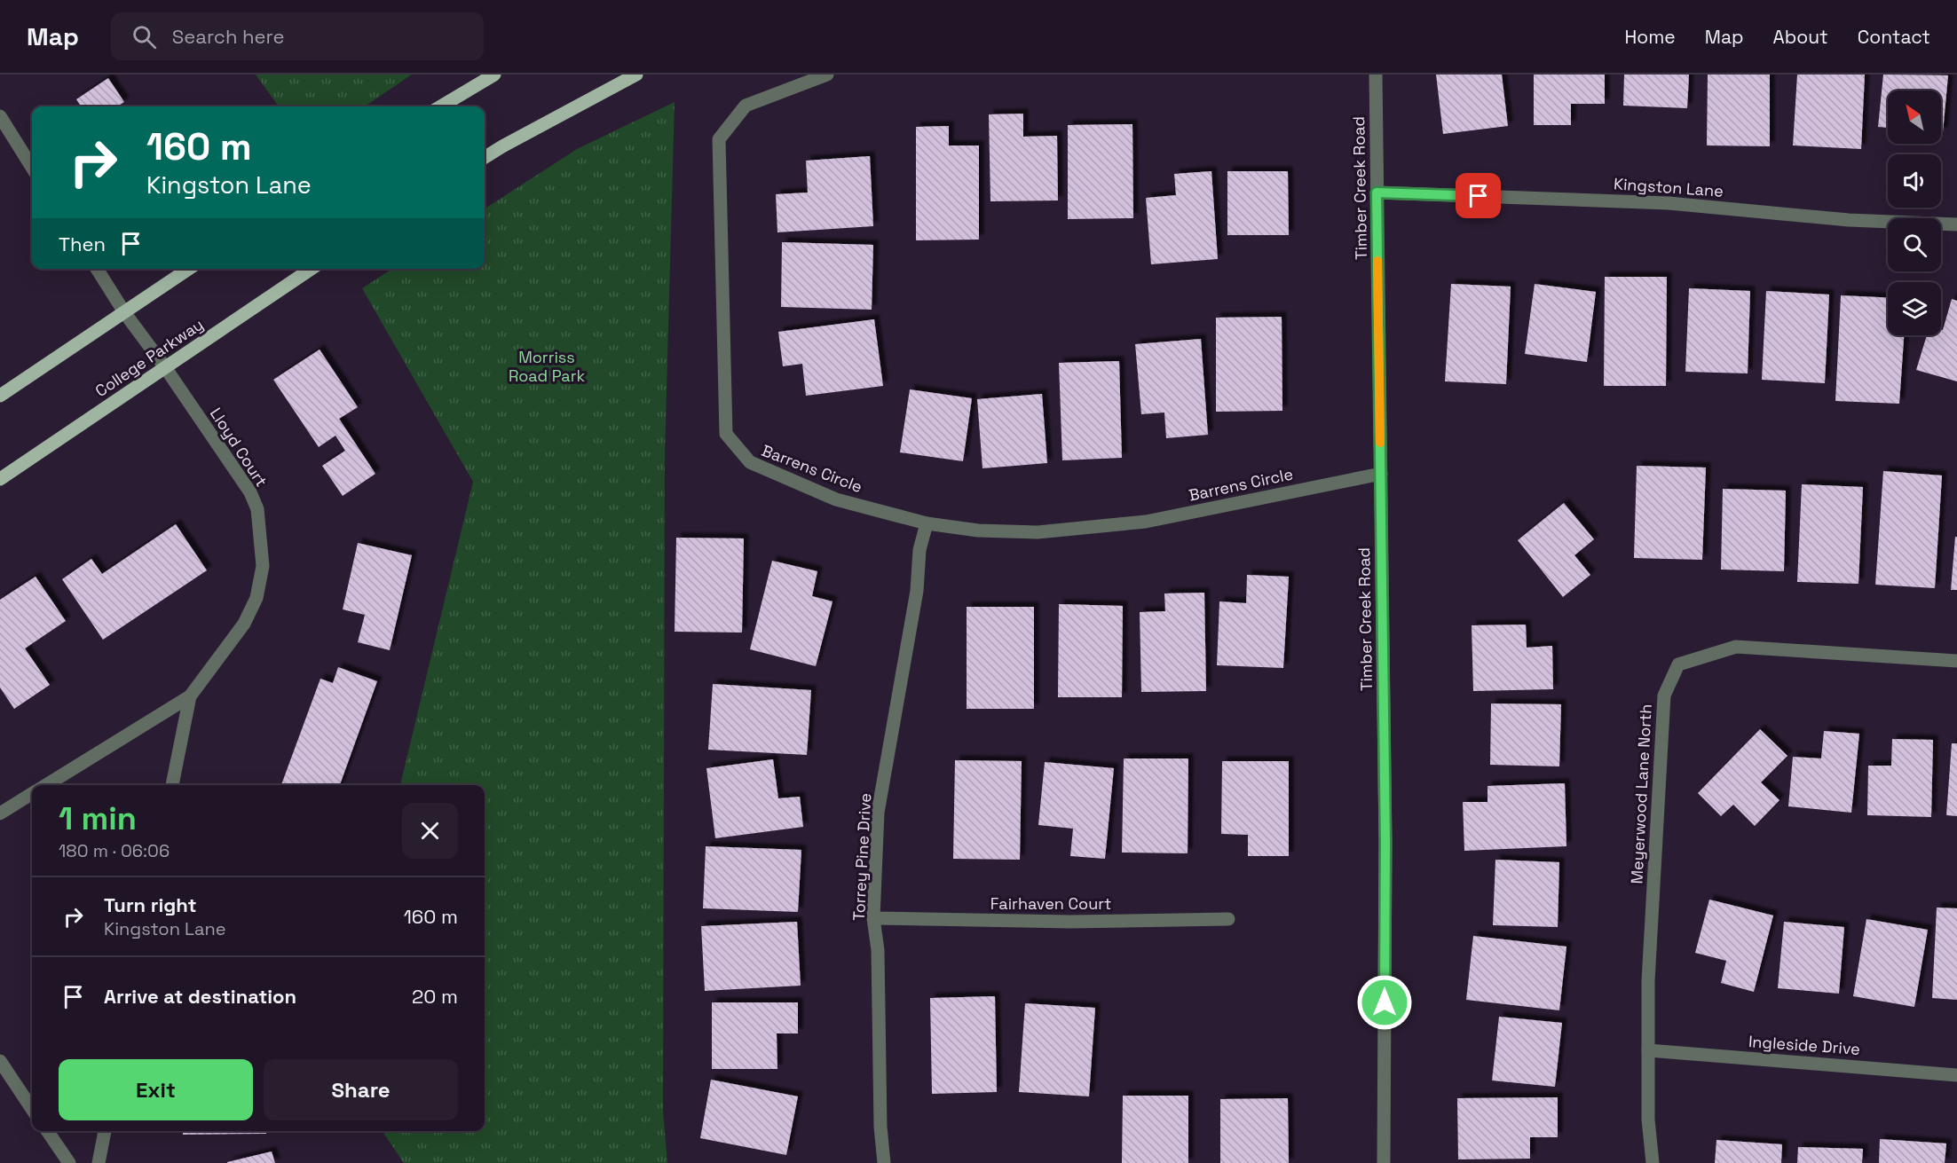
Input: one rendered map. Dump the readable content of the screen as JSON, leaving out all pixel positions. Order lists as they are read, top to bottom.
{
  "streets": {
    "main road": ["College Parkway"],
    "street": [
      "Kingston Lane",
      "Timber Creek Road",
      "Lloyd Court",
      "Barrens Circle",
      "Meyerwood Lane North",
      "Torrey Pine Drive",
      "Fairhaven Court",
      "Ingleside Drive"
    ]
  },
  "crossings": [
    ["Kingston Lane", "Timber Creek Road"],
    ["Timber Creek Road", "Barrens Circle"],
    ["College Parkway", "Lloyd Court"],
    ["Barrens Circle", "Torrey Pine Drive"],
    ["Meyerwood Lane North", "Ingleside Drive"],
    ["Torrey Pine Drive", "Fairhaven Court"]
  ],
  "parks": ["Morriss Road Park"],
  "north": "top left",
  "page": {
    "header": "Map",
    "search": "Search here",
    "nav": [
      "Home",
      "Map",
      "About",
      "Contact"
    ],
    "turn": ["160 m", "Kingston Lane"],
    "then": "Then",
    "heading": ["1 min", "180 m · 06:06"],
    "list": [
      {
        "name": "Turn right",
        "note": "Kingston Lane",
        "value": "160 m"
      },
      {
        "name": "Arrive at destination",
        "value": "20 m"
      }
    ],
    "buttons": ["Exit", "Share"]
  }
}
